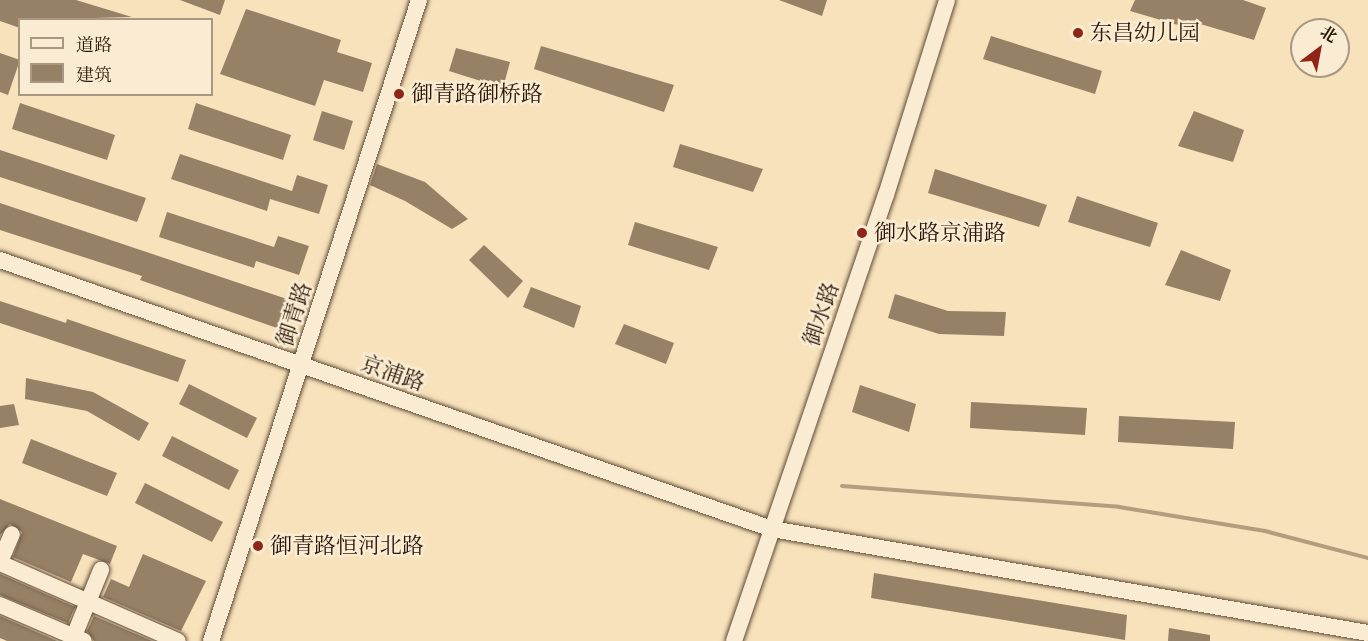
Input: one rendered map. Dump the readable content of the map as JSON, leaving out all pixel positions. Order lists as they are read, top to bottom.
{
  "streets": {
    "street": ["御青路", "御水路", "京浦路"]
  },
  "crossings": [
    ["御青路", "京浦路"],
    ["御水路", "京浦路"]
  ],
  "places": [
    "东昌幼儿园",
    "御青路御桥路",
    "御水路京浦路",
    "御青路恒河北路"
  ],
  "legend": ["道路", "建筑"],
  "north": "top right"
}
